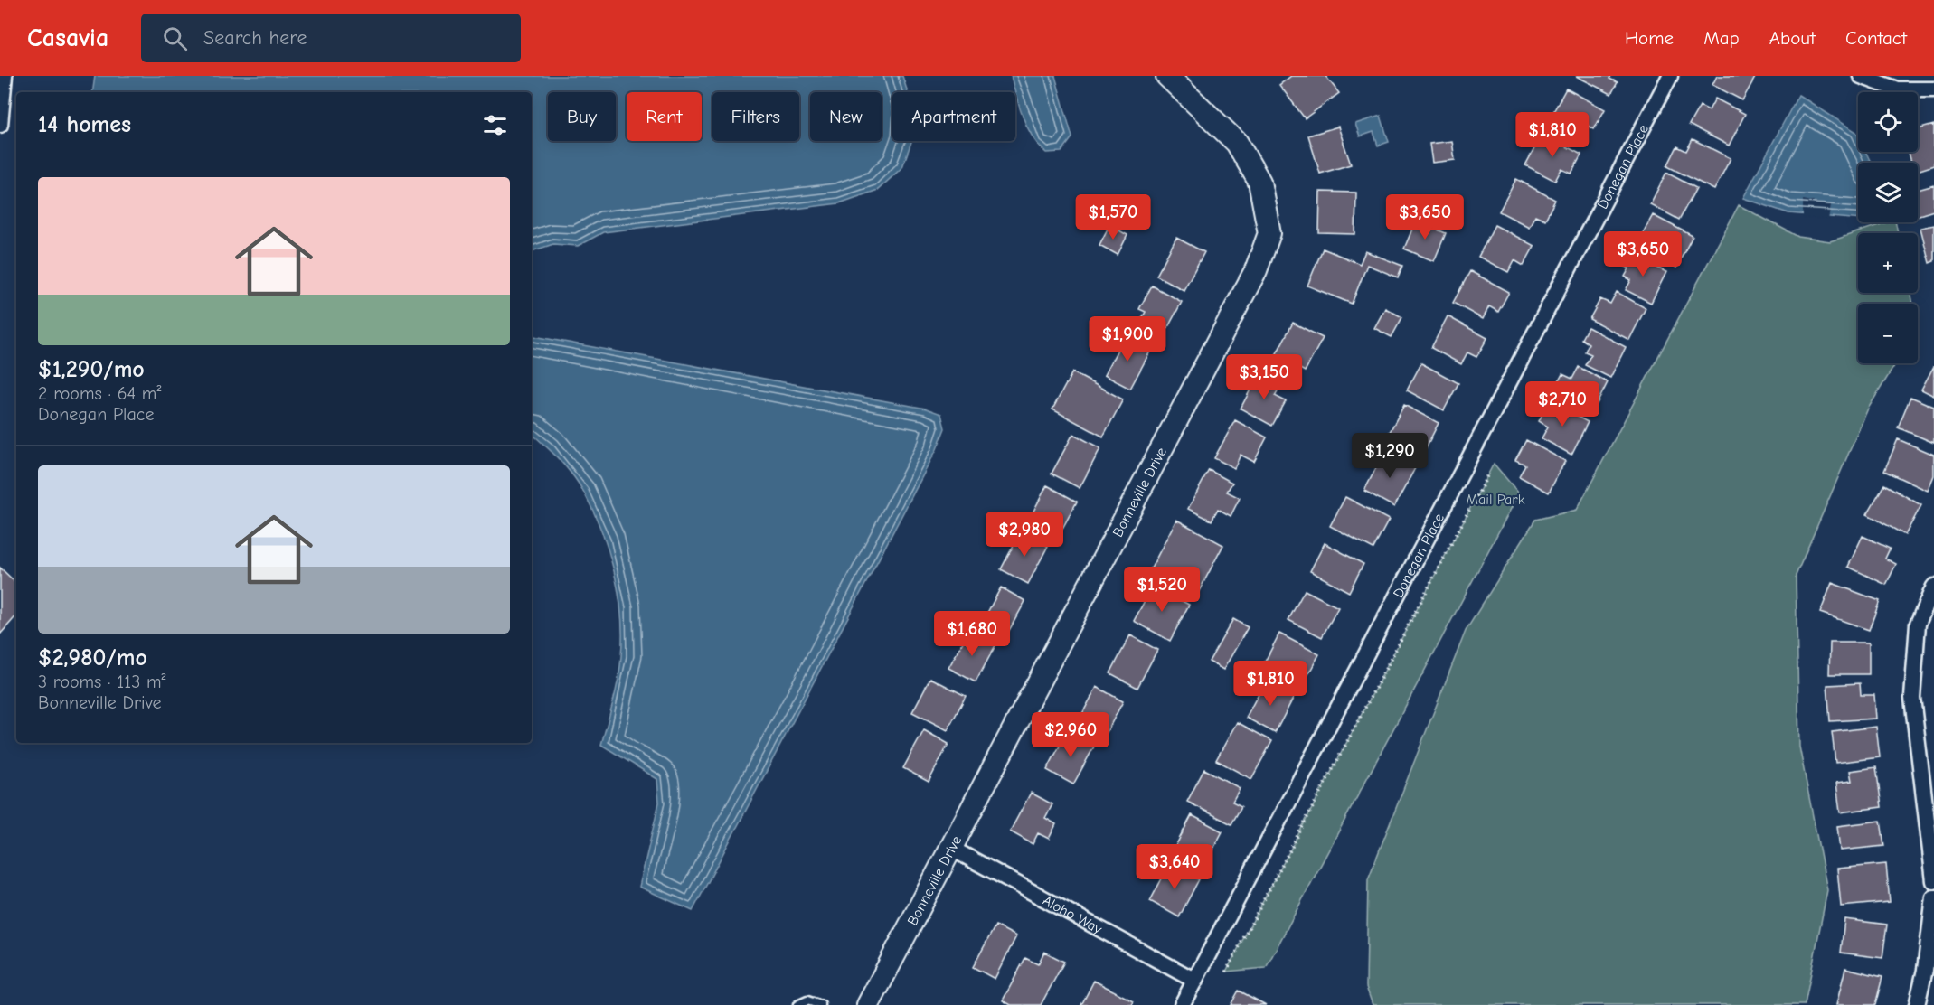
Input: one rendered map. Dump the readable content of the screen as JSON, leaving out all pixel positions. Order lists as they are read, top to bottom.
{
  "streets": {
    "street": ["Donegan Place", "Bonneville Drive", "Aloho Way"]
  },
  "crossings": [
    ["Donegan Place", "Aloho Way"],
    ["Bonneville Drive", "Aloho Way"]
  ],
  "parks": ["Mail Park"],
  "page": {
    "header": "Casavia",
    "search": "Search here",
    "nav": [
      "Home",
      "Map",
      "About",
      "Contact"
    ],
    "map_buttons": ["+", "−"],
    "chip": [
      "Buy",
      "Rent",
      "Filters",
      "New",
      "Apartment"
    ],
    "heading": "14 homes",
    "price": [
      "$1,810",
      "$1,570",
      "$3,650",
      "$3,650",
      "$1,900",
      "$3,150",
      "$2,710",
      "$1,290",
      "$2,980",
      "$1,520",
      "$1,680",
      "$1,810",
      "$2,960",
      "$3,640"
    ],
    "list": [
      {
        "name": "$1,290/mo",
        "note": "2 rooms · 64 m² · Donegan Place"
      },
      {
        "name": "$2,980/mo",
        "note": "3 rooms · 113 m² · Bonneville Drive"
      }
    ]
  }
}
